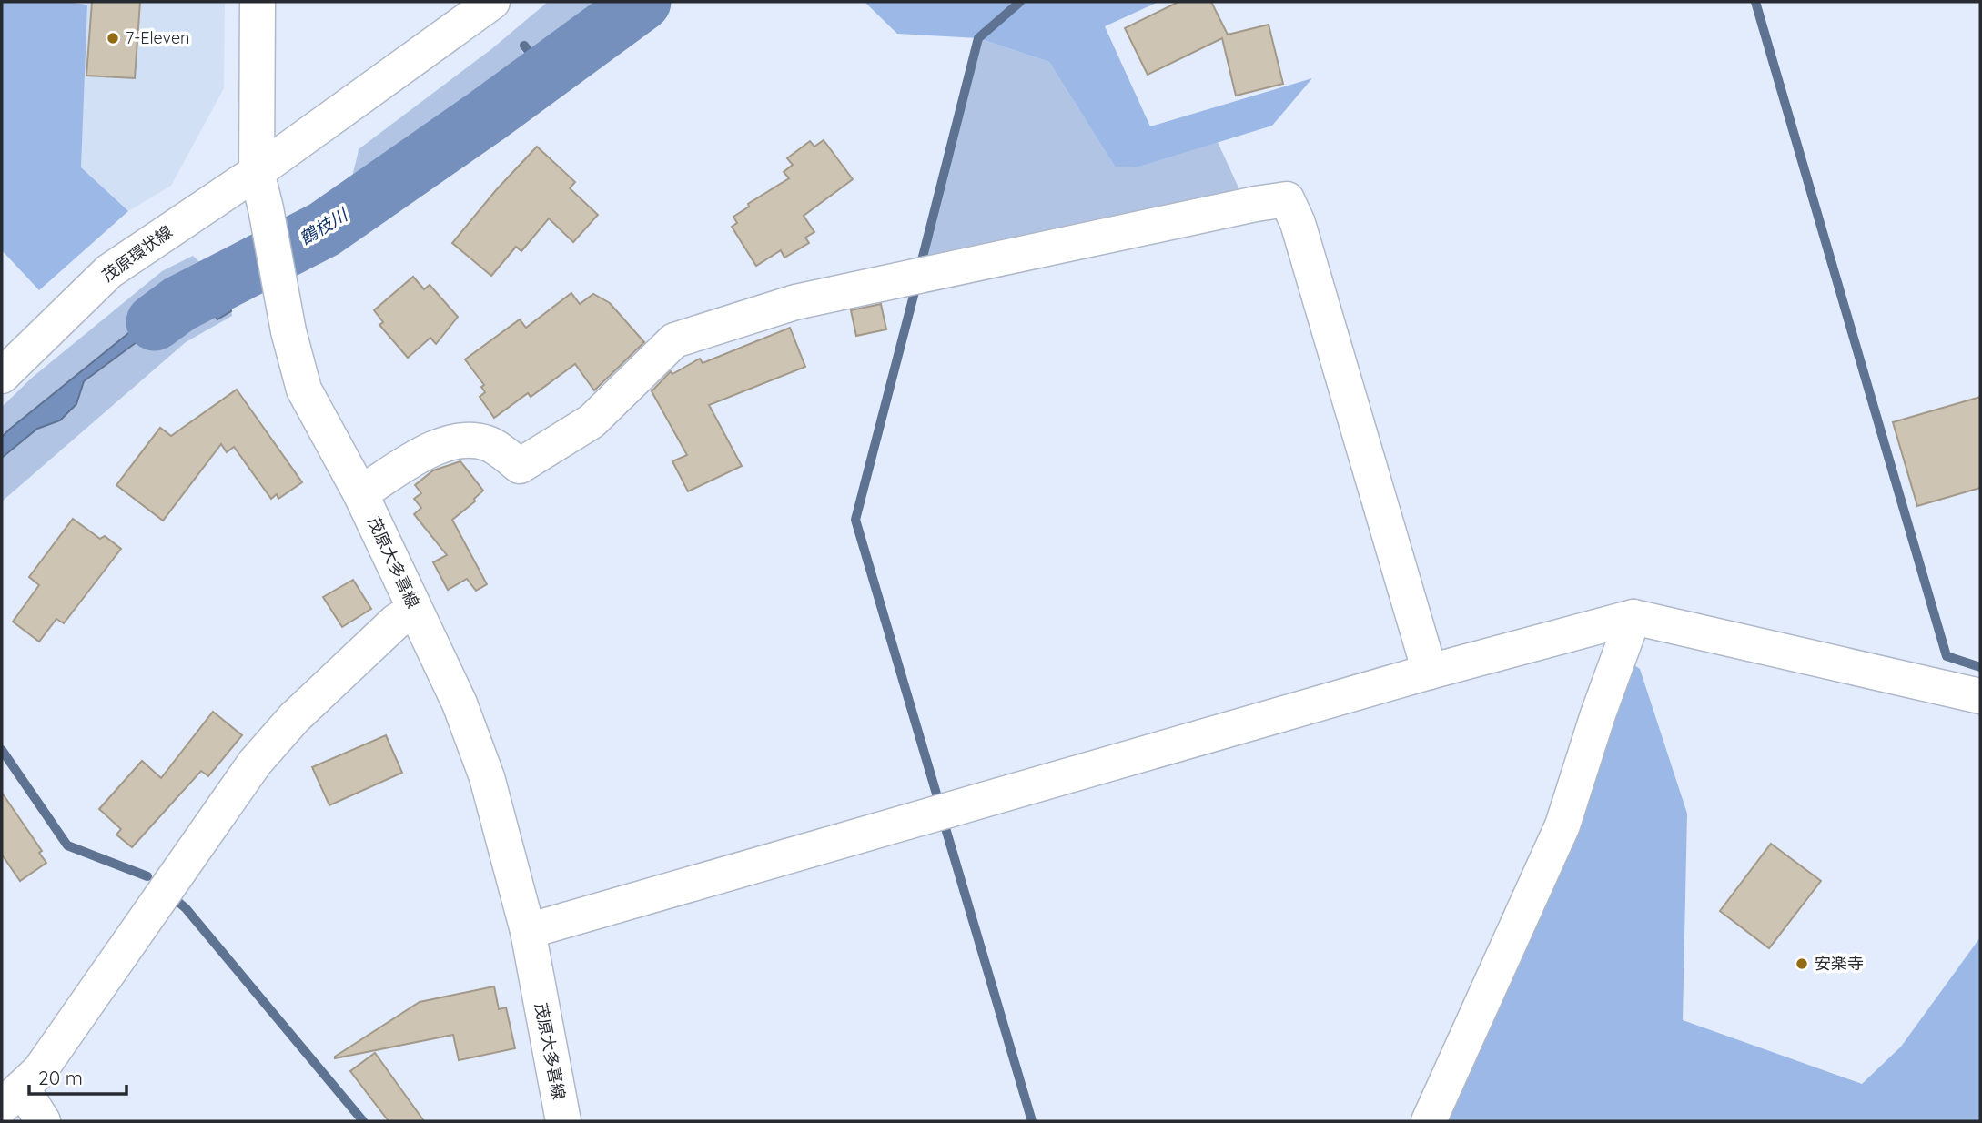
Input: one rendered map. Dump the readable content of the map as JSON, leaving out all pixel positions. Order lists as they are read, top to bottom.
{
  "streets": {
    "street": ["茂原環状線", "茂原大多喜線"]
  },
  "crossings": [
    ["茂原環状線", "茂原大多喜線"]
  ],
  "water": ["鶴枝川"],
  "places": ["7-Eleven", "安楽寺"],
  "scale_bar": "20 m"
}
